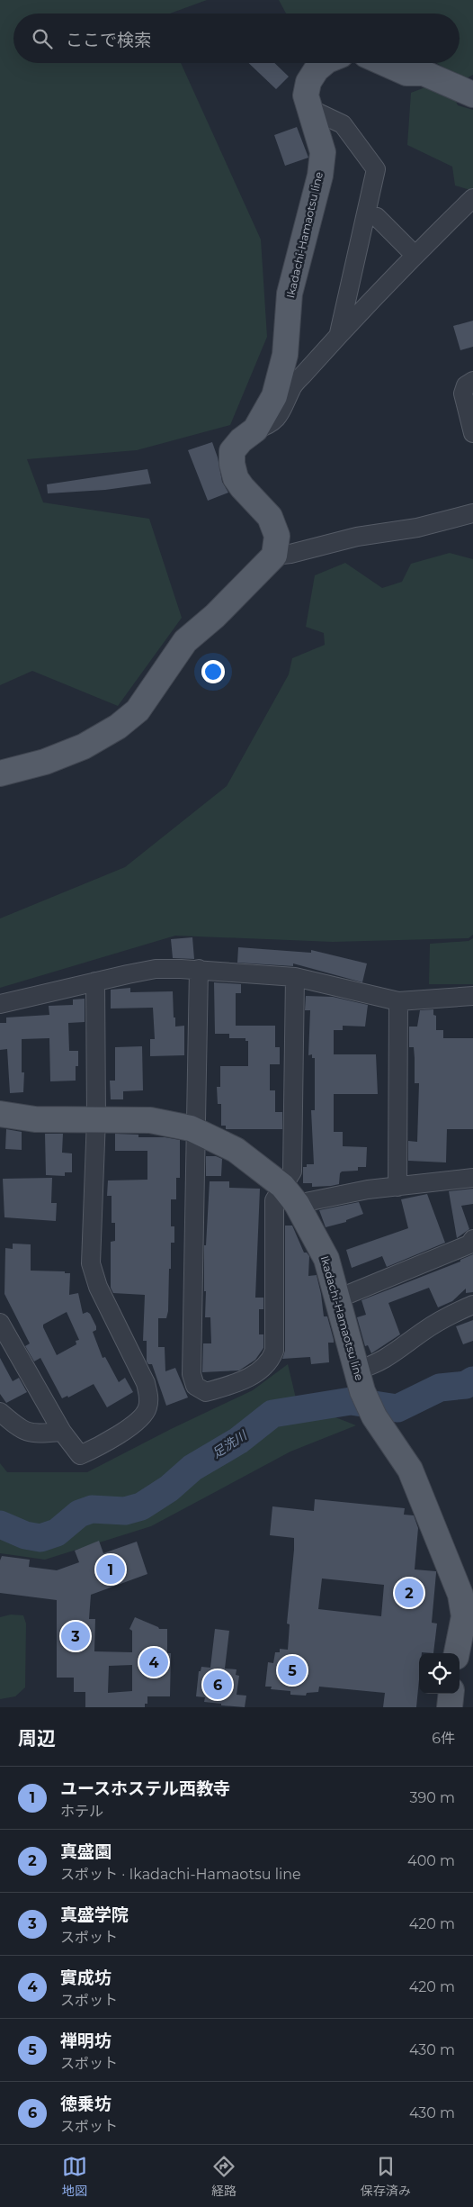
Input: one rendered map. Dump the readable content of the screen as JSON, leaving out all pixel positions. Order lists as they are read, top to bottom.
{
  "streets": {
    "main road": ["Ikadachi-Hamaotsu line"]
  },
  "water": ["足洗川"],
  "page": {
    "search": "ここで検索",
    "pins": [
      "1",
      "2",
      "3",
      "4",
      "5",
      "6"
    ],
    "heading": ["周辺", "6件"],
    "list": [
      {
        "mark": "1",
        "name": "ユースホステル西教寺",
        "note": "ホテル",
        "value": "390 m"
      },
      {
        "mark": "2",
        "name": "真盛園",
        "note": "スポット · Ikadachi-Hamaotsu line",
        "value": "400 m"
      },
      {
        "mark": "3",
        "name": "真盛学院",
        "note": "スポット",
        "value": "420 m"
      },
      {
        "mark": "4",
        "name": "實成坊",
        "note": "スポット",
        "value": "420 m"
      },
      {
        "mark": "5",
        "name": "禅明坊",
        "note": "スポット",
        "value": "430 m"
      },
      {
        "mark": "6",
        "name": "徳乗坊",
        "note": "スポット",
        "value": "430 m"
      }
    ],
    "nav": ["地図", "経路", "保存済み"]
  }
}
